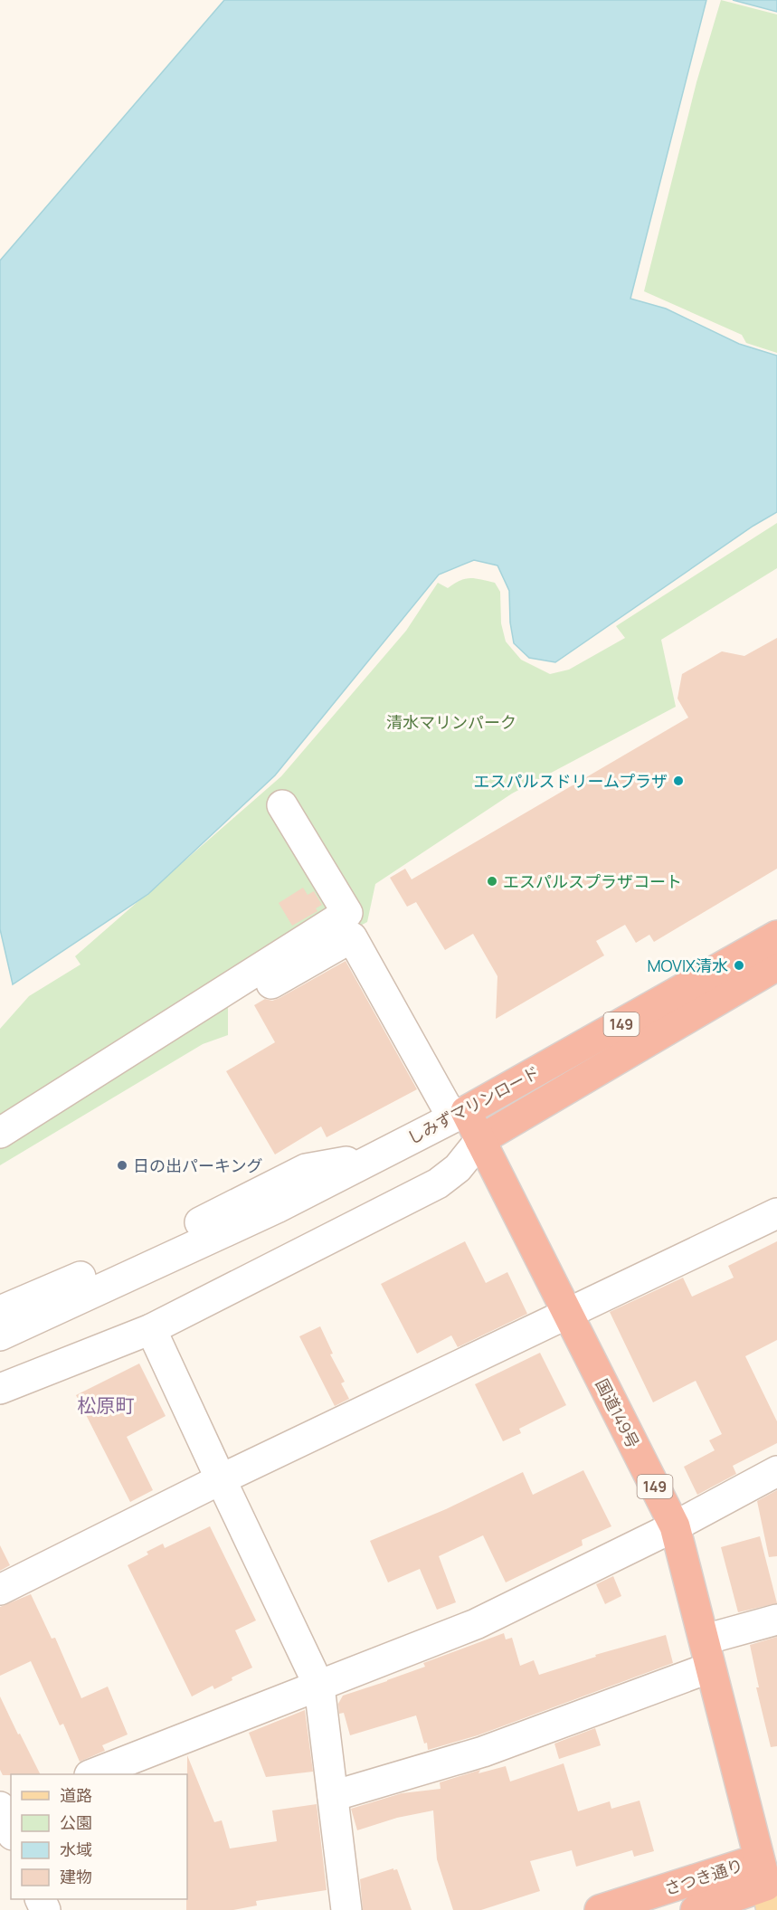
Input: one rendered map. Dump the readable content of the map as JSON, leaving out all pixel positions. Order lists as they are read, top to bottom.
{
  "streets": {
    "highway": [
      "149",
      "しみずマリンロード",
      "国道149号",
      "さつき通り"
    ]
  },
  "crossings": [
    ["149", "しみずマリンロード"],
    ["149", "国道149号"],
    ["しみずマリンロード", "国道149号"],
    ["国道149号", "さつき通り"]
  ],
  "districts": ["松原町"],
  "parks": ["清水マリンパーク"],
  "places": [
    "エスパルスドリームプラザ",
    "エスパルスプラザコート",
    "MOVIX清水",
    "日の出パーキング"
  ],
  "legend": [
    "道路",
    "公園",
    "水域",
    "建物"
  ]
}
